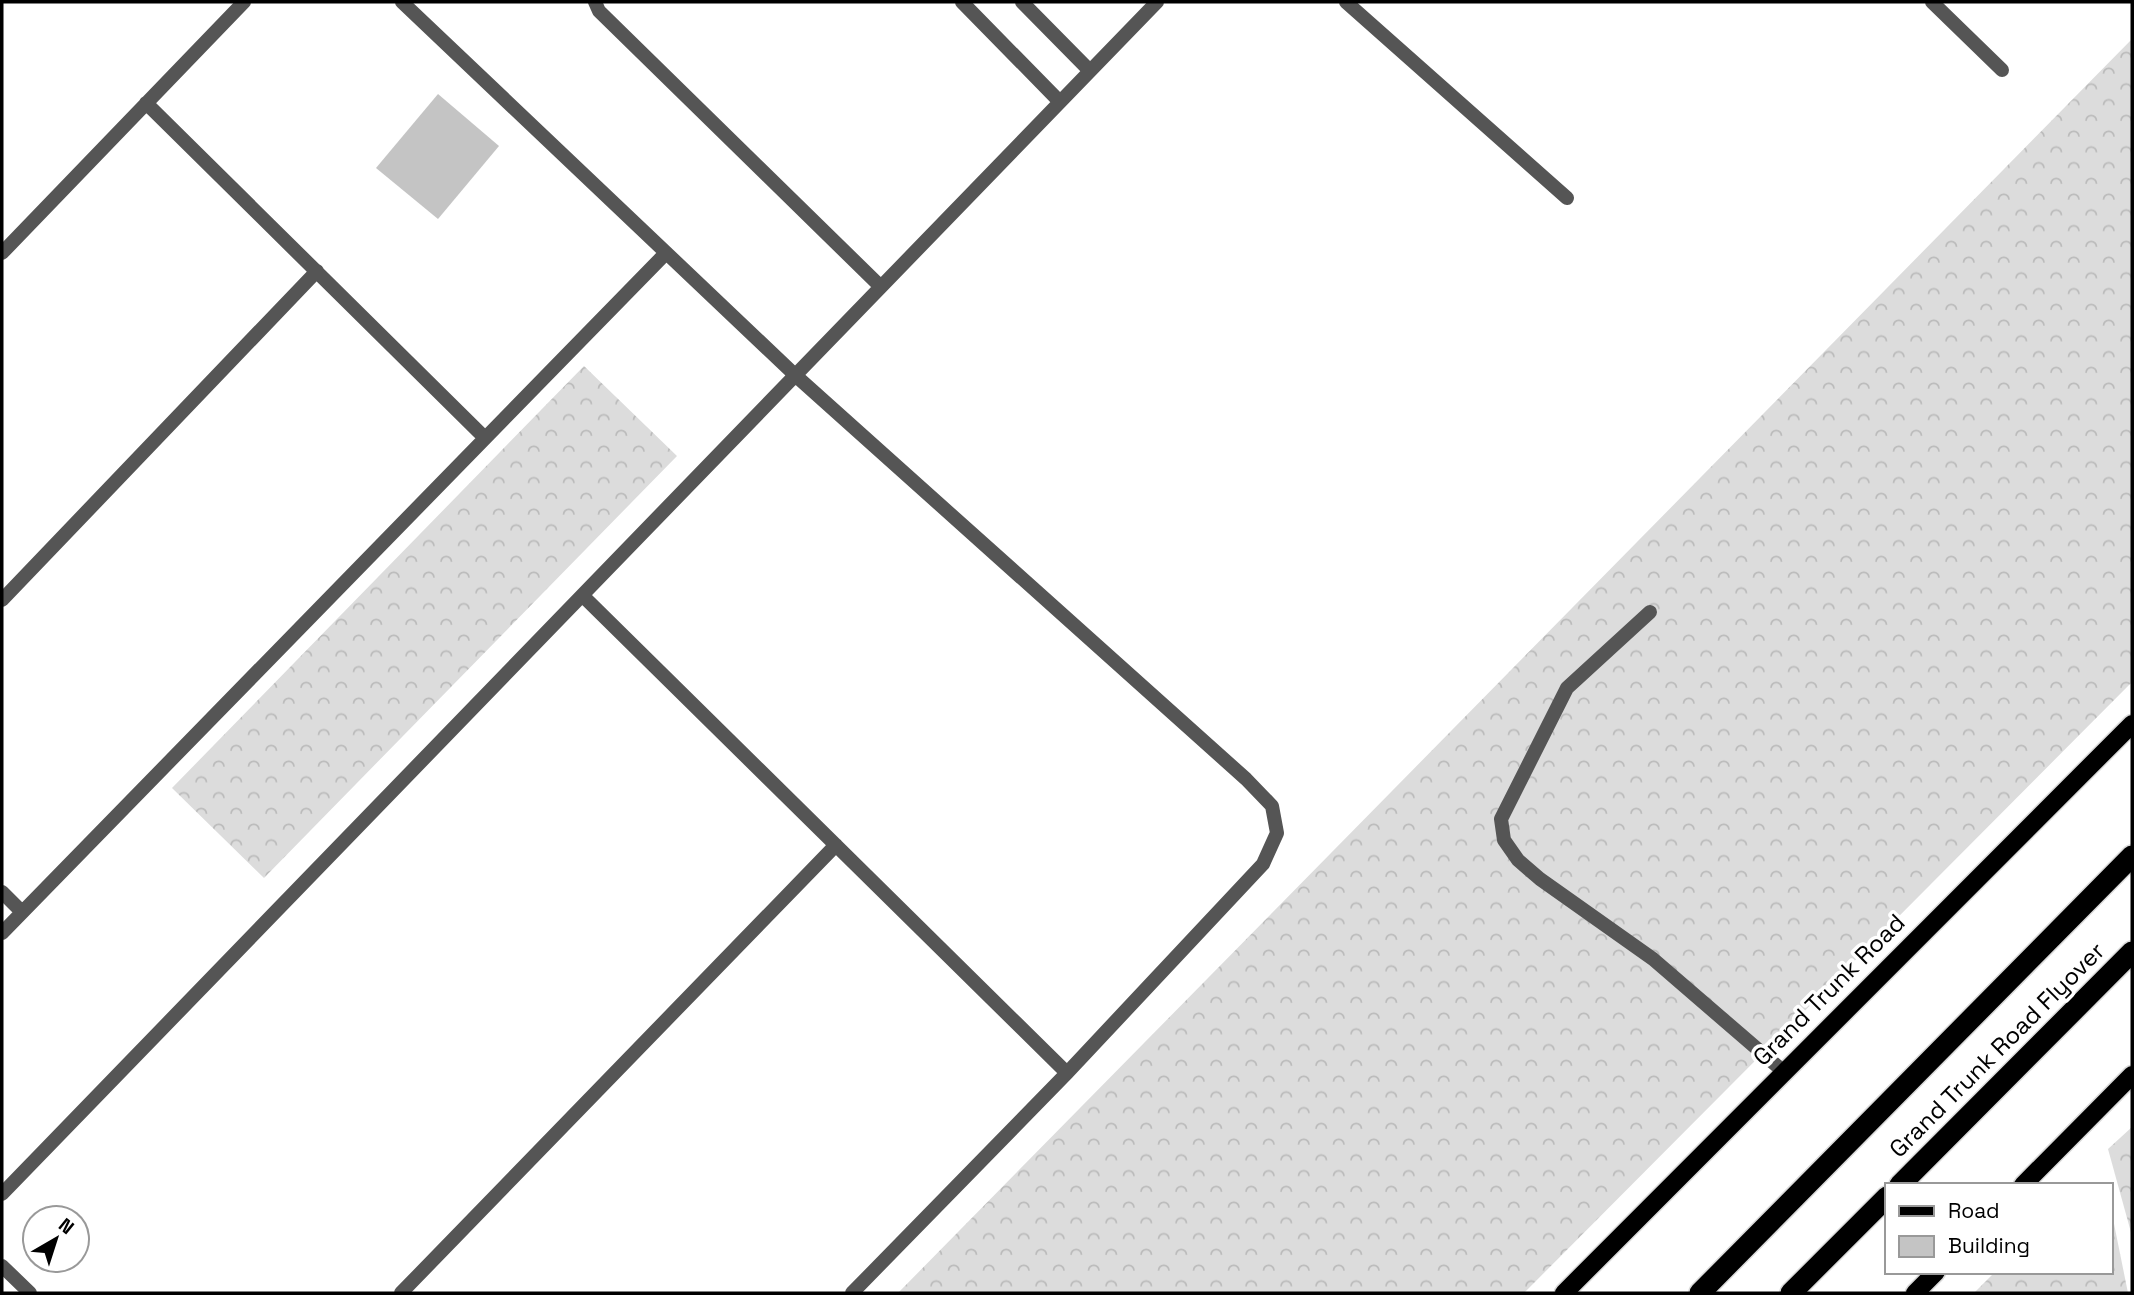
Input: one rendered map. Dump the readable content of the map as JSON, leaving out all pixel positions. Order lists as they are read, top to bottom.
{
  "streets": {
    "highway": ["Grand Trunk Road Flyover"],
    "main road": ["Grand Trunk Road"]
  },
  "legend": ["Road", "Building"],
  "north": "top right"
}
